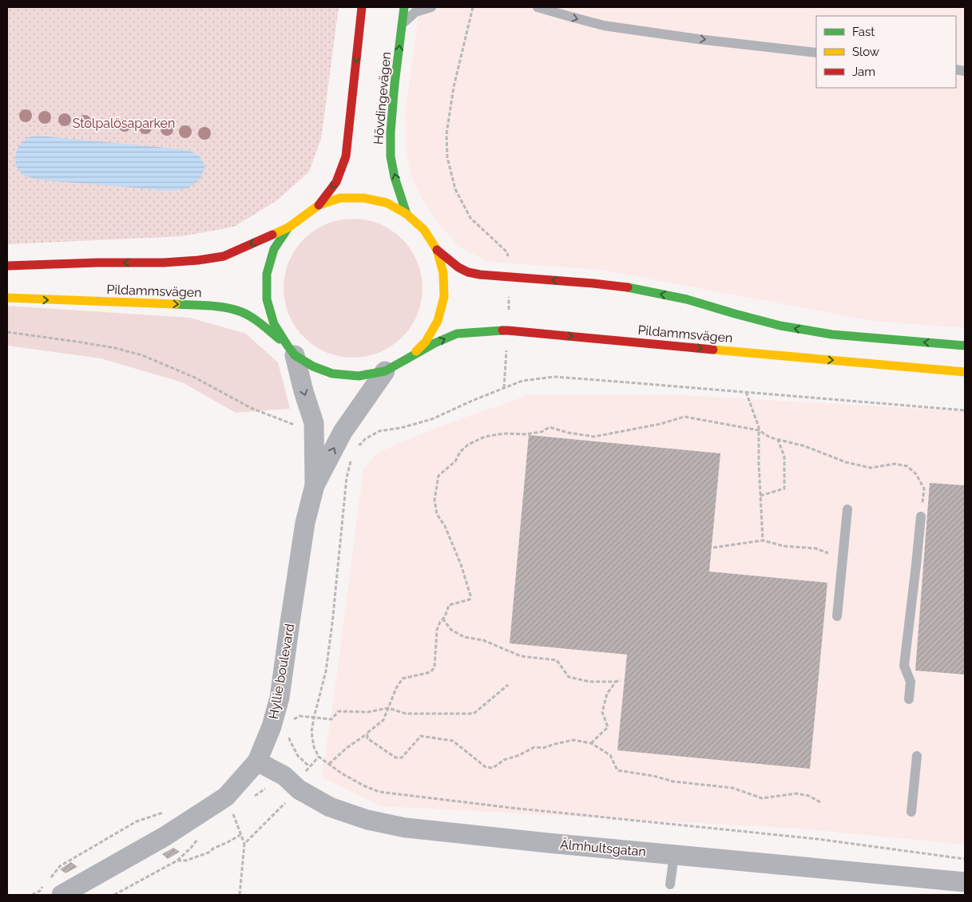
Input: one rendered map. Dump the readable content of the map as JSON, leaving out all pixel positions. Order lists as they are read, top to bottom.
{
  "streets": {
    "main road": ["Hövdingevägen", "Pildammsvägen"],
    "street": ["Hyllie boulevard", "Älmhultsgatan"]
  },
  "crossings": [
    ["Hövdingevägen", "Pildammsvägen"],
    ["Pildammsvägen", "Hyllie boulevard"],
    ["Hyllie boulevard", "Älmhultsgatan"]
  ],
  "parks": ["Stolpalösaparken"],
  "legend": ["Fast", "Slow", "Jam"]
}
